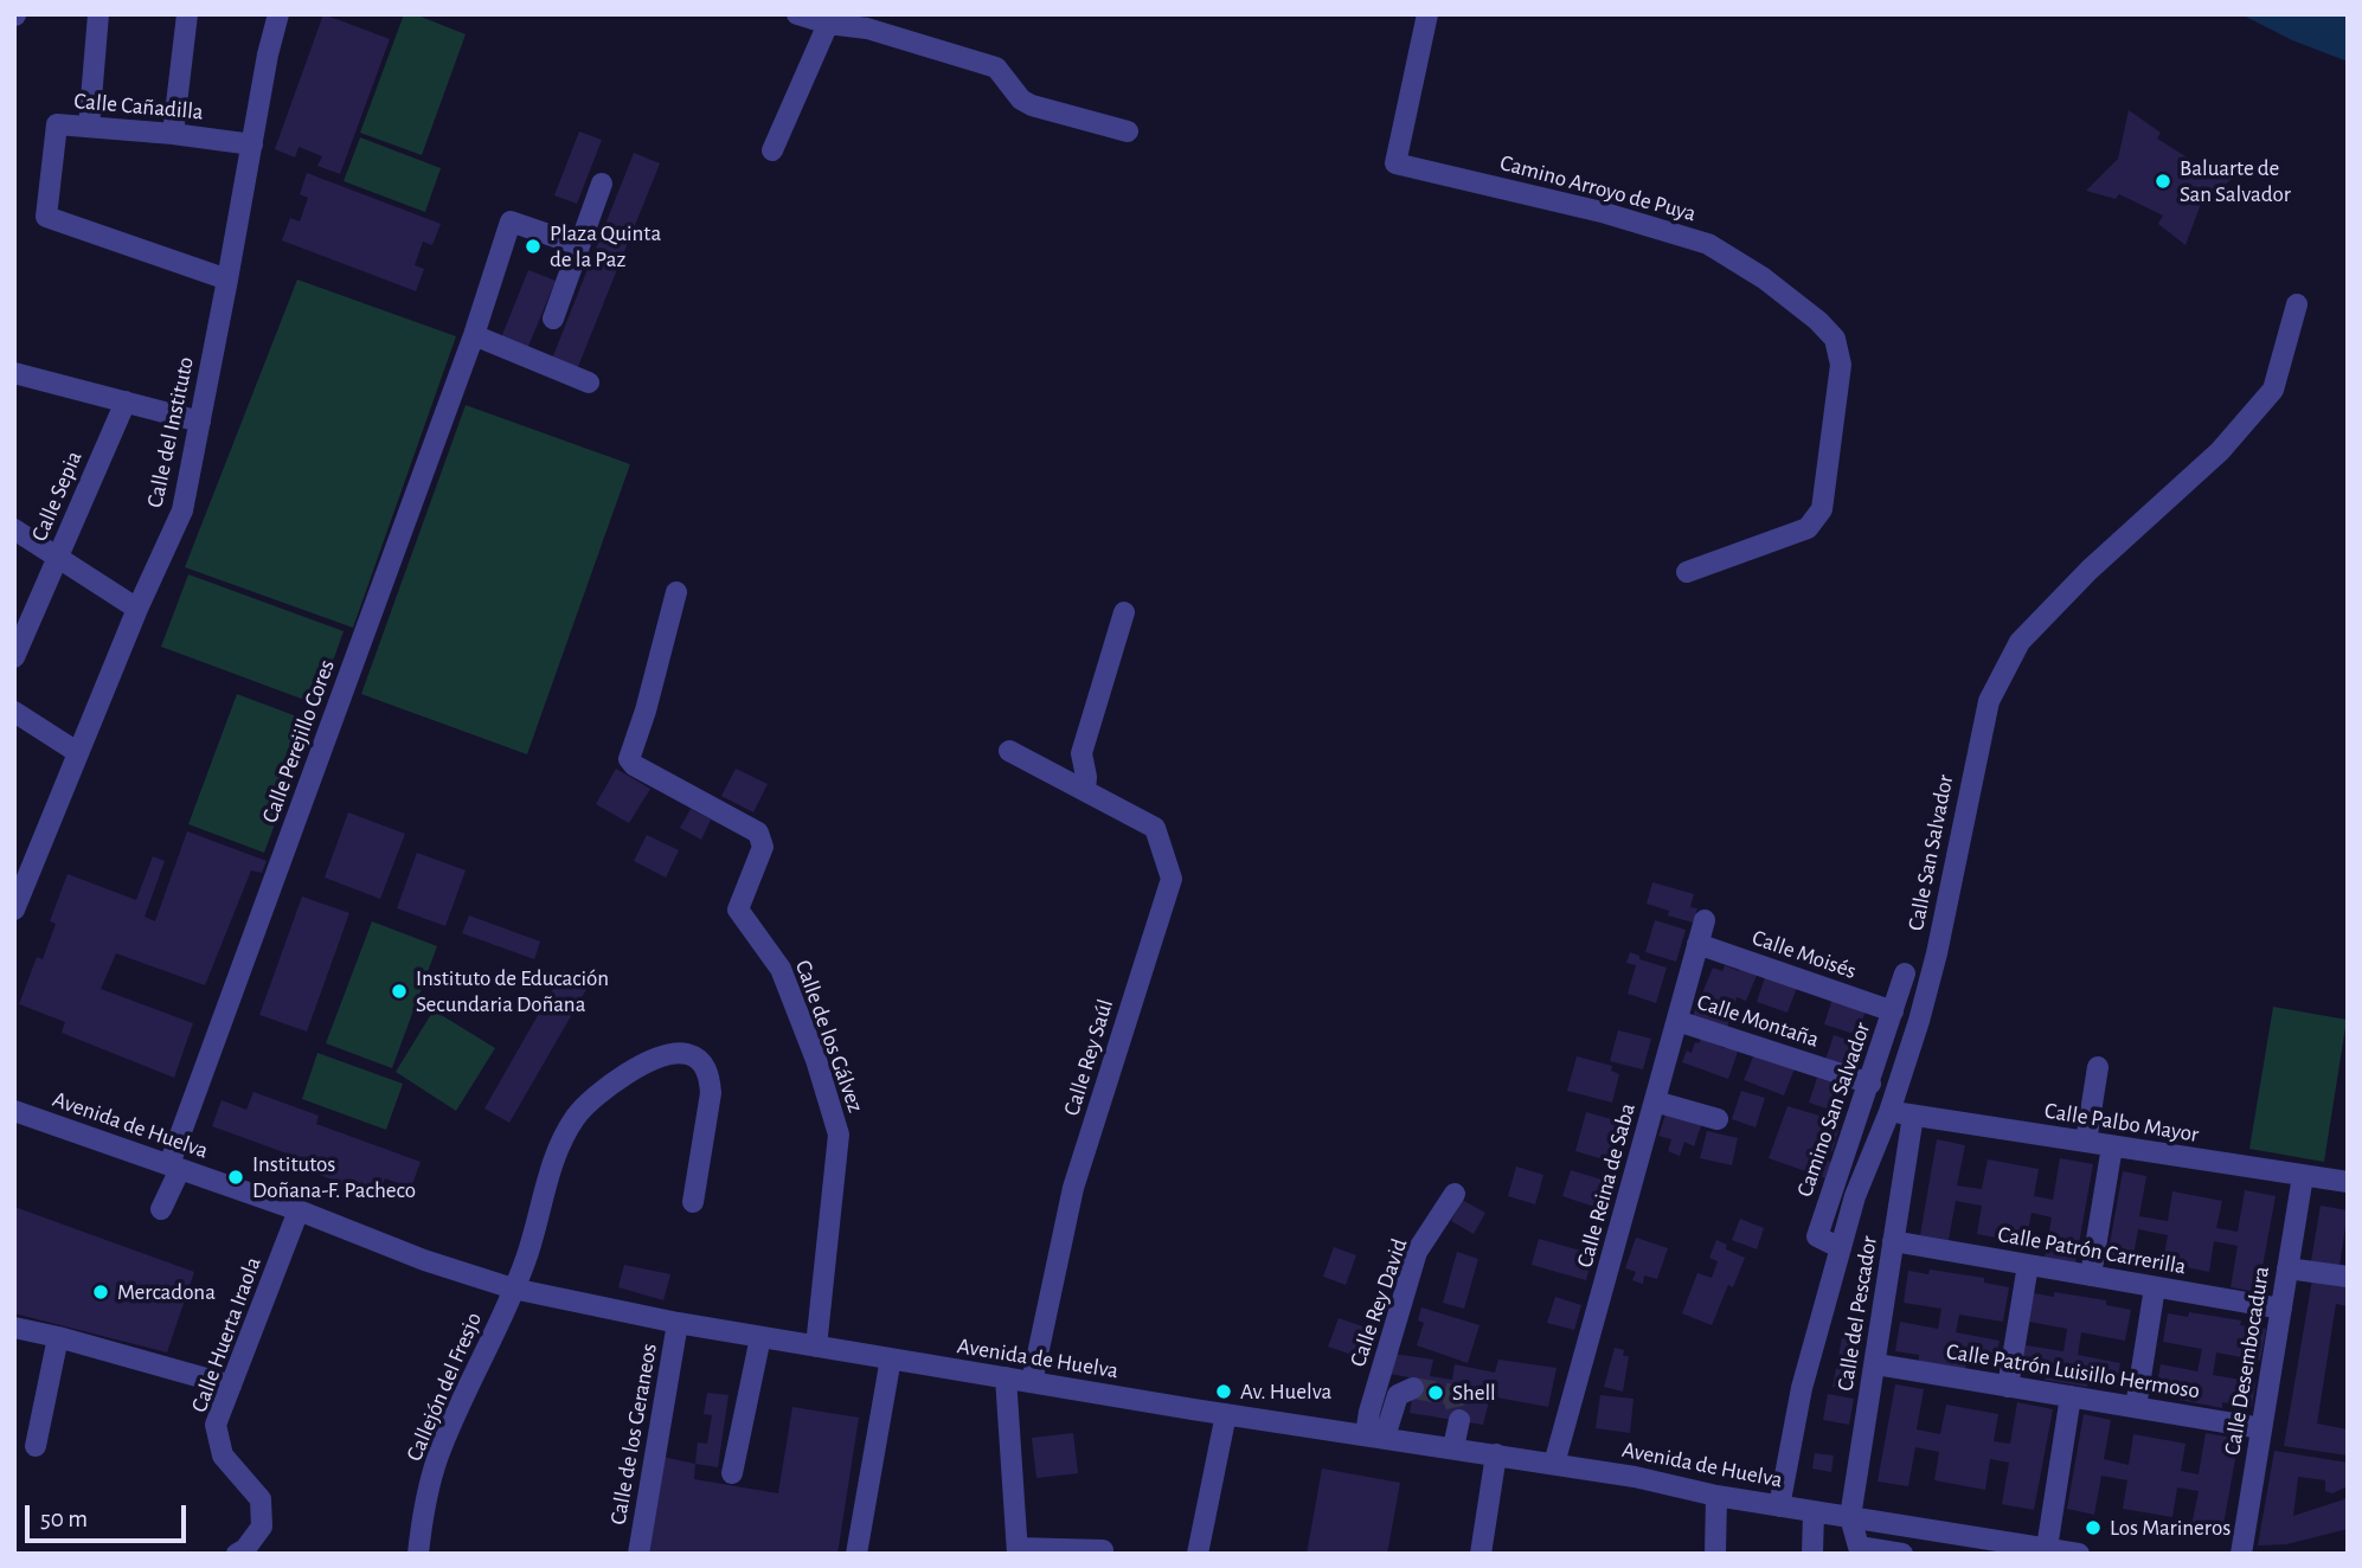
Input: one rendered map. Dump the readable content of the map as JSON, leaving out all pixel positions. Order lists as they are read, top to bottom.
{
  "streets": {
    "street": [
      "Calle Cañadilla",
      "Camino Arroyo de Puya",
      "Calle del Instituto",
      "Calle Sepia",
      "Calle Perejillo Cores",
      "Calle San Salvador",
      "Calle Moisés",
      "Calle Montaña",
      "Calle de los Gálvez",
      "Calle Rey Saúl",
      "Camino San Salvador",
      "Calle Palbo Mayor",
      "Avenida de Huelva",
      "Calle Reina de Saba",
      "Calle Patrón Carrerilla",
      "Calle Rey David",
      "Calle del Pescador",
      "Calle Huerta Iraola",
      "Calle Desembocadura",
      "Calle Patrón Luisillo Hermoso",
      "Callejón del Fresjo",
      "Calle de los Geraneos"
    ]
  },
  "crossings": [
    ["Calle Cañadilla", "Calle del Instituto"],
    ["Calle Perejillo Cores", "Avenida de Huelva"],
    ["Calle San Salvador", "Camino San Salvador"],
    ["Calle San Salvador", "Calle Palbo Mayor"],
    ["Calle San Salvador", "Avenida de Huelva"],
    ["Calle Moisés", "Camino San Salvador"],
    ["Calle Moisés", "Calle Reina de Saba"],
    ["Calle Montaña", "Camino San Salvador"],
    ["Calle Montaña", "Calle Reina de Saba"],
    ["Calle de los Gálvez", "Avenida de Huelva"],
    ["Calle Rey Saúl", "Avenida de Huelva"],
    ["Calle Palbo Mayor", "Calle del Pescador"],
    ["Calle Palbo Mayor", "Calle Desembocadura"],
    ["Avenida de Huelva", "Calle Reina de Saba"],
    ["Avenida de Huelva", "Calle Rey David"],
    ["Avenida de Huelva", "Calle del Pescador"],
    ["Avenida de Huelva", "Calle Huerta Iraola"],
    ["Avenida de Huelva", "Callejón del Fresjo"],
    ["Avenida de Huelva", "Calle de los Geraneos"],
    ["Calle Patrón Carrerilla", "Calle del Pescador"],
    ["Calle Patrón Carrerilla", "Calle Desembocadura"],
    ["Calle del Pescador", "Calle Patrón Luisillo Hermoso"],
    ["Calle Desembocadura", "Calle Patrón Luisillo Hermoso"]
  ],
  "places": [
    "Baluarte de San Salvador",
    "Plaza Quinta de la Paz",
    "Instituto de Educación Secundaria Doñana",
    "Institutos Doñana-F. Pacheco",
    "Mercadona",
    "Av. Huelva",
    "Shell",
    "Los Marineros"
  ],
  "scale_bar": "50 m"
}
